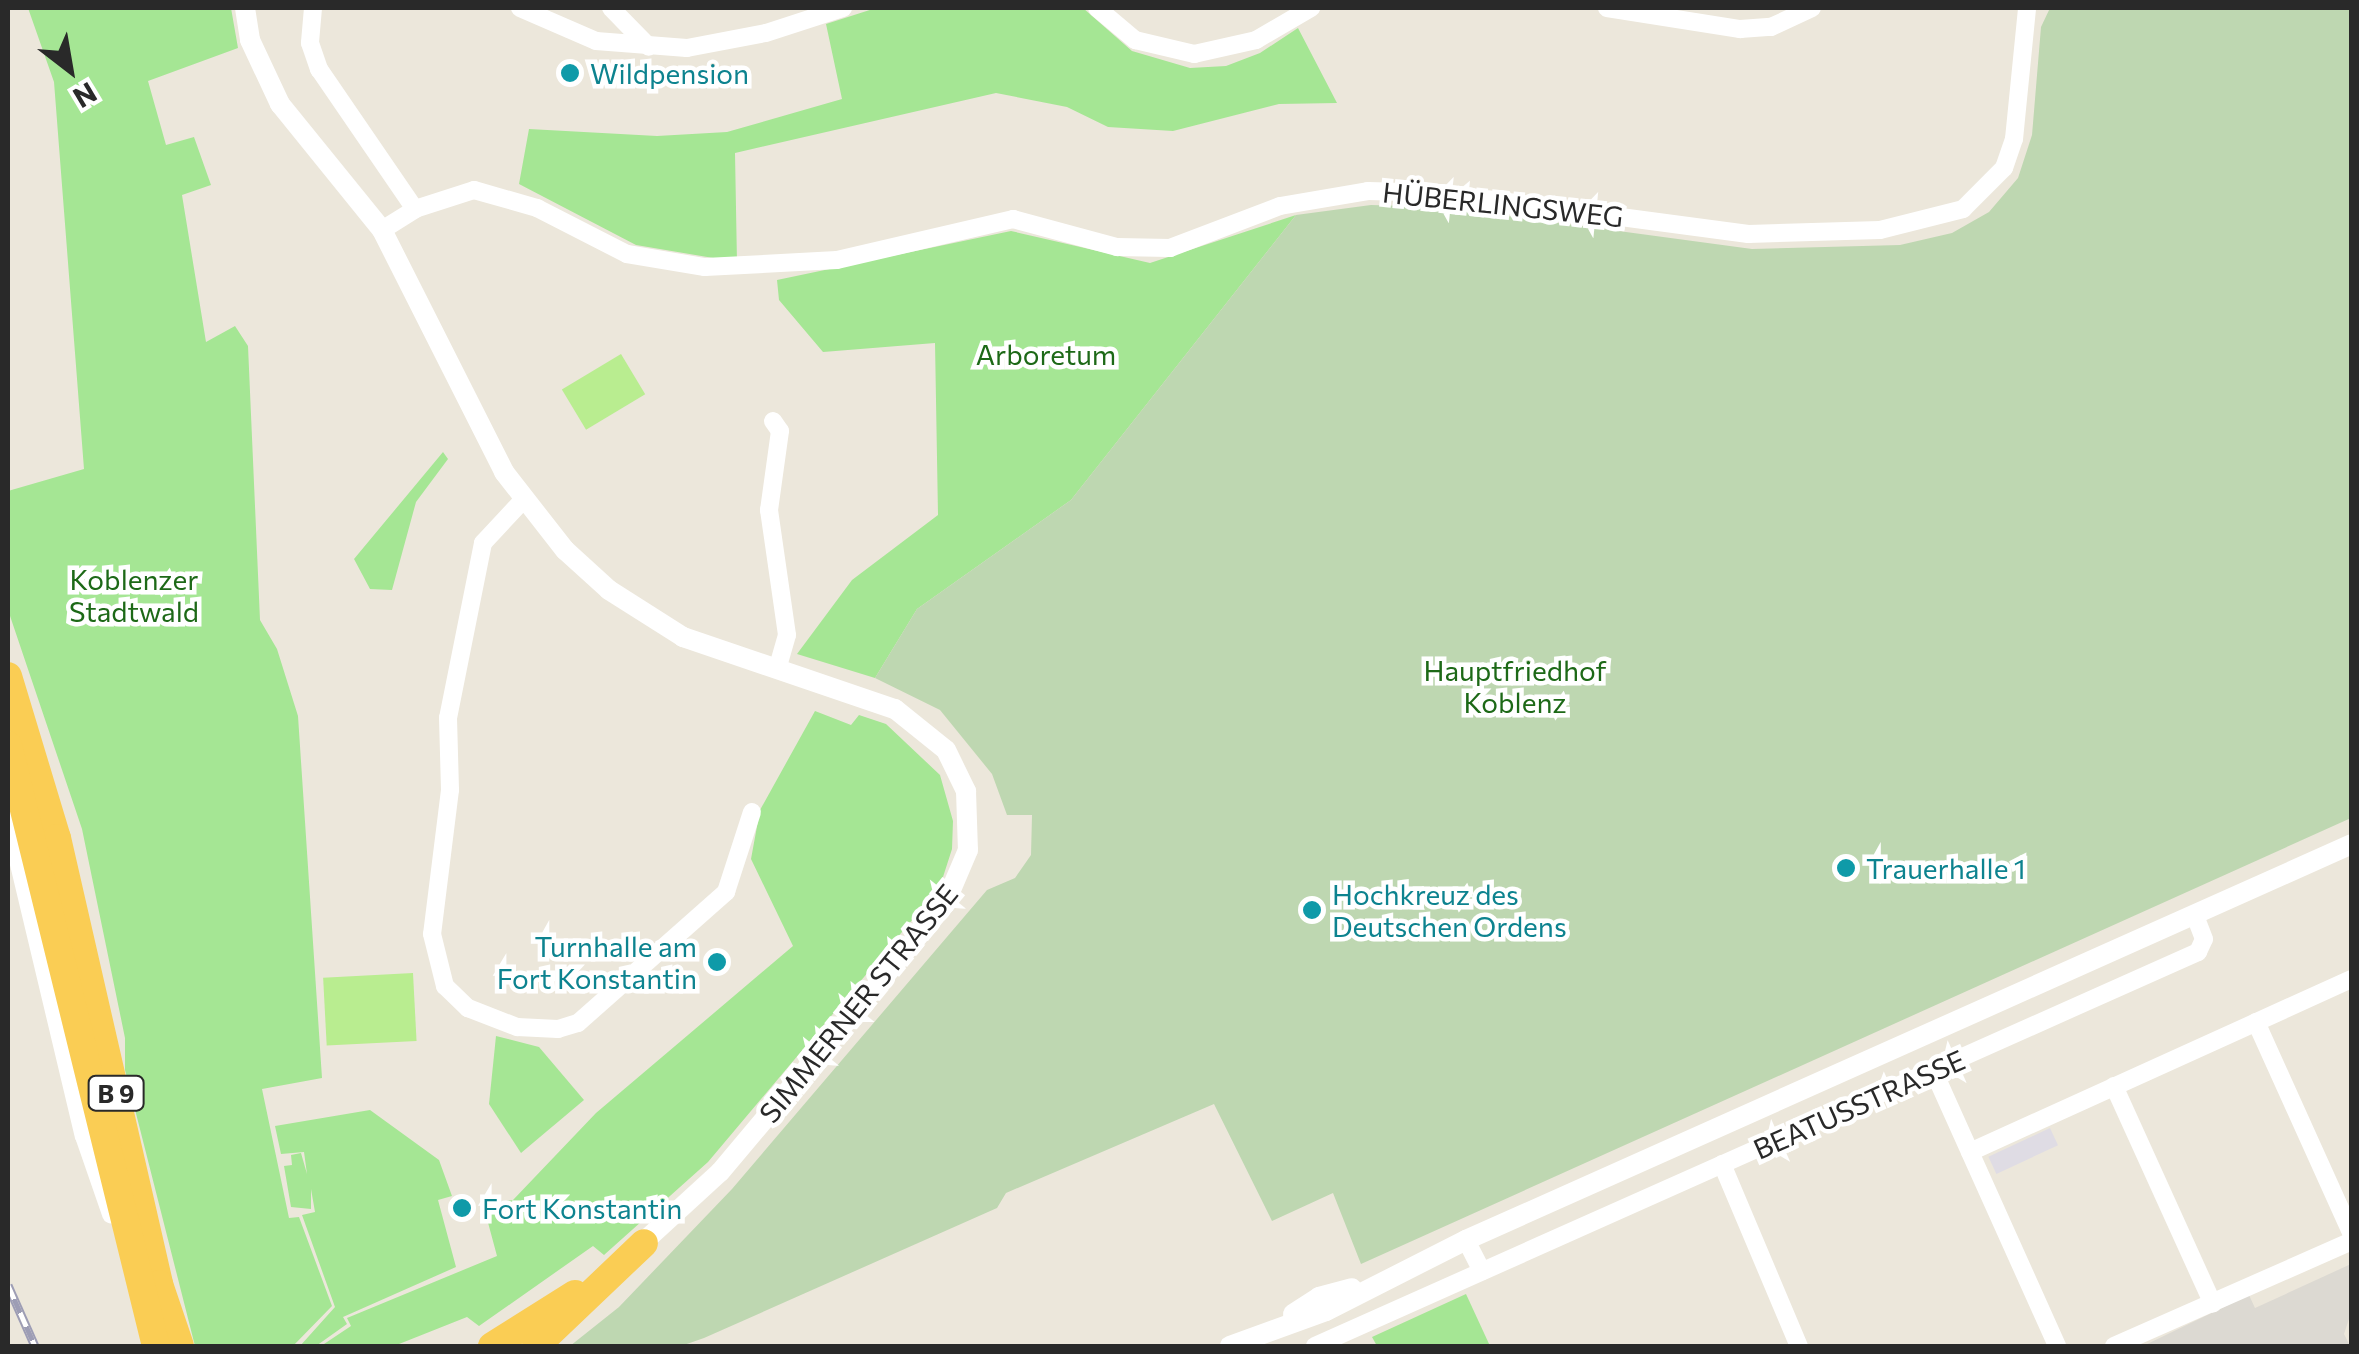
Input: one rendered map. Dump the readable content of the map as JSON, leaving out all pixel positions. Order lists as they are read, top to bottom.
{
  "streets": {
    "highway": ["B 9"],
    "street": ["HÜBERLINGSWEG", "SIMMERNER STRASSE", "BEATUSSTRASSE"]
  },
  "crossings": [
    ["HÜBERLINGSWEG", "SIMMERNER STRASSE"]
  ],
  "parks": ["Arboretum", "Koblenzer Stadtwald", "Hauptfriedhof Koblenz"],
  "places": [
    "Wildpension",
    "Trauerhalle 1",
    "Hochkreuz des Deutschen Ordens",
    "Turnhalle am Fort Konstantin",
    "Fort Konstantin"
  ],
  "north": "bottom right"
}
